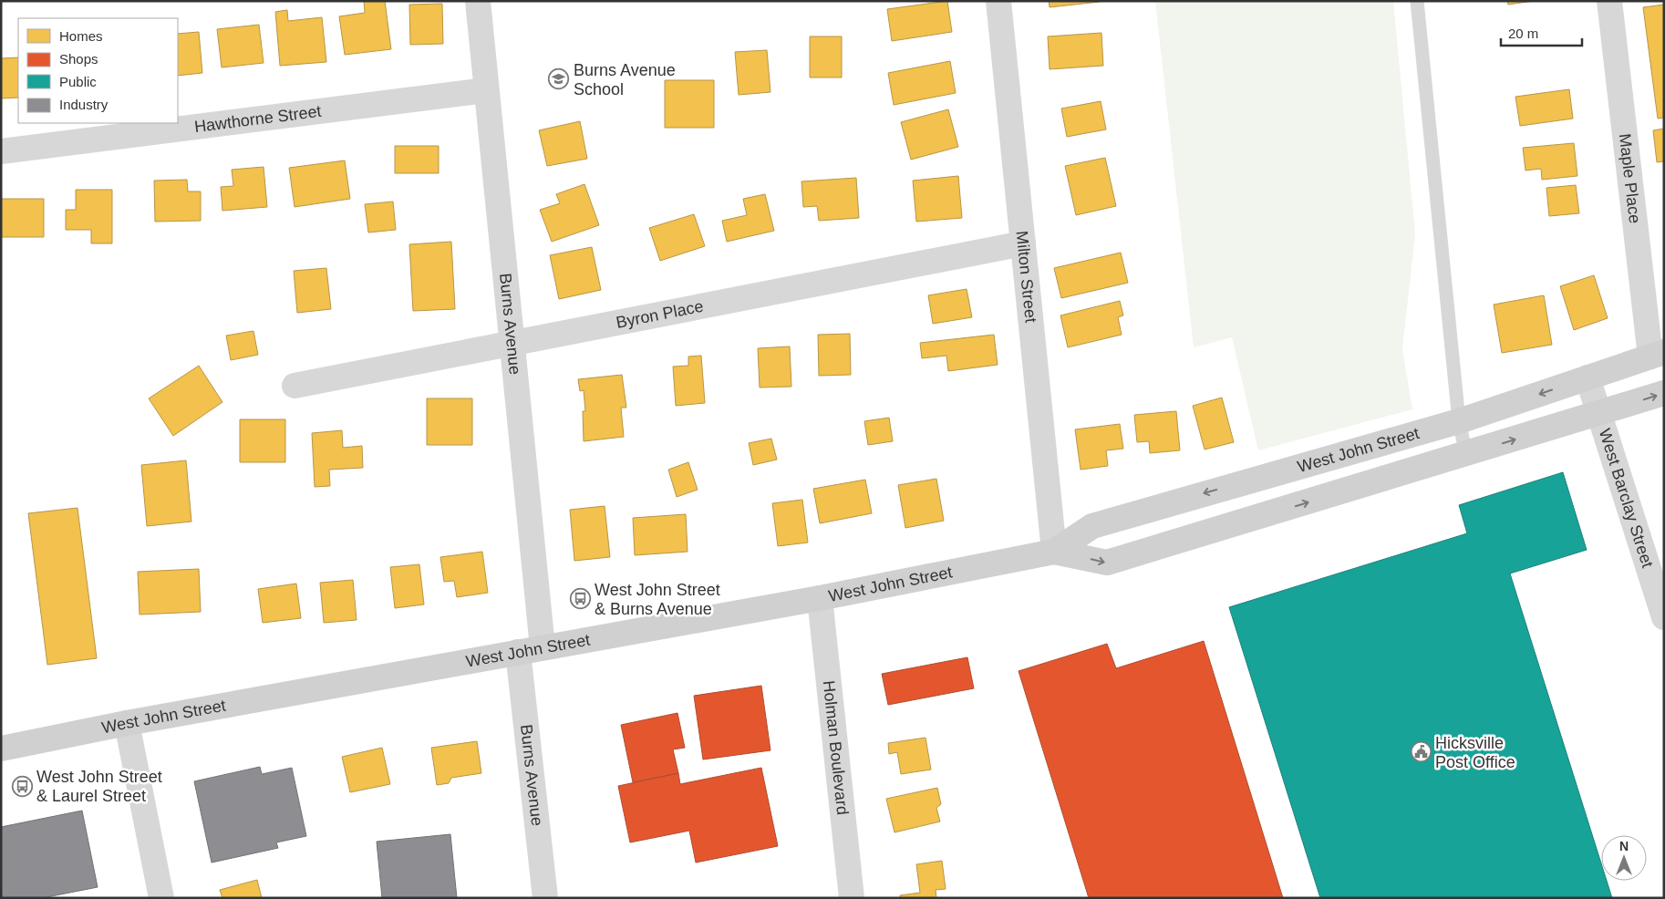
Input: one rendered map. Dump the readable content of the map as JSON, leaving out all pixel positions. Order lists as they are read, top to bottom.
{
  "streets": {
    "main road": ["West John Street"],
    "street": [
      "Hawthorne Street",
      "Maple Place",
      "Milton Street",
      "Byron Place",
      "Burns Avenue",
      "West Barclay Street",
      "Holman Boulevard"
    ]
  },
  "crossings": [
    ["Hawthorne Street", "Burns Avenue"],
    ["Maple Place", "West John Street"],
    ["Milton Street", "Byron Place"],
    ["Milton Street", "West John Street"],
    ["Byron Place", "Burns Avenue"],
    ["Burns Avenue", "West John Street"],
    ["West John Street", "West Barclay Street"],
    ["West John Street", "Holman Boulevard"]
  ],
  "places": {
    "school or university": ["Burns Avenue School"],
    "bus stop": ["West John Street & Burns Avenue", "West John Street & Laurel Street"],
    "public building": ["Hicksville Post Office"]
  },
  "legend": [
    "Homes",
    "Shops",
    "Public",
    "Industry"
  ],
  "scale_bar": "20 m",
  "north": "top"
}
